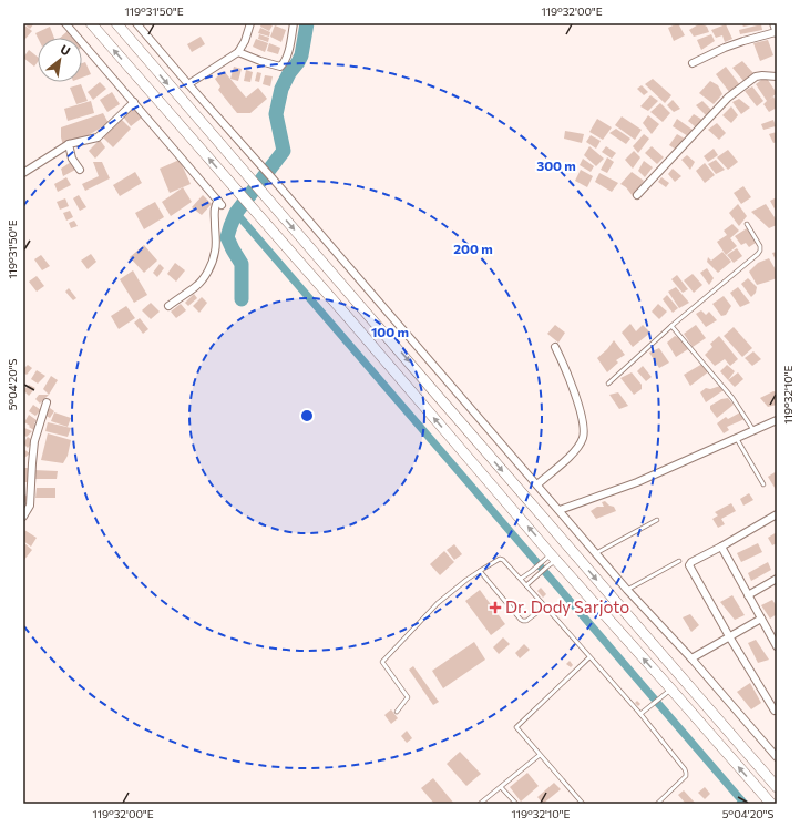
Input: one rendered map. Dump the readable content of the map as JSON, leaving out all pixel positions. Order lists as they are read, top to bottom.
{
  "places": {
    "health": ["Dr. Dody Sarjoto"]
  },
  "north": "top right",
  "coordinates": [
    "119°31'50\"E",
    "119°32'00\"E",
    "5°04'20\"S",
    "119°32'10\"E"
  ],
  "rings": ["300 m", "200 m", "100 m"]
}
